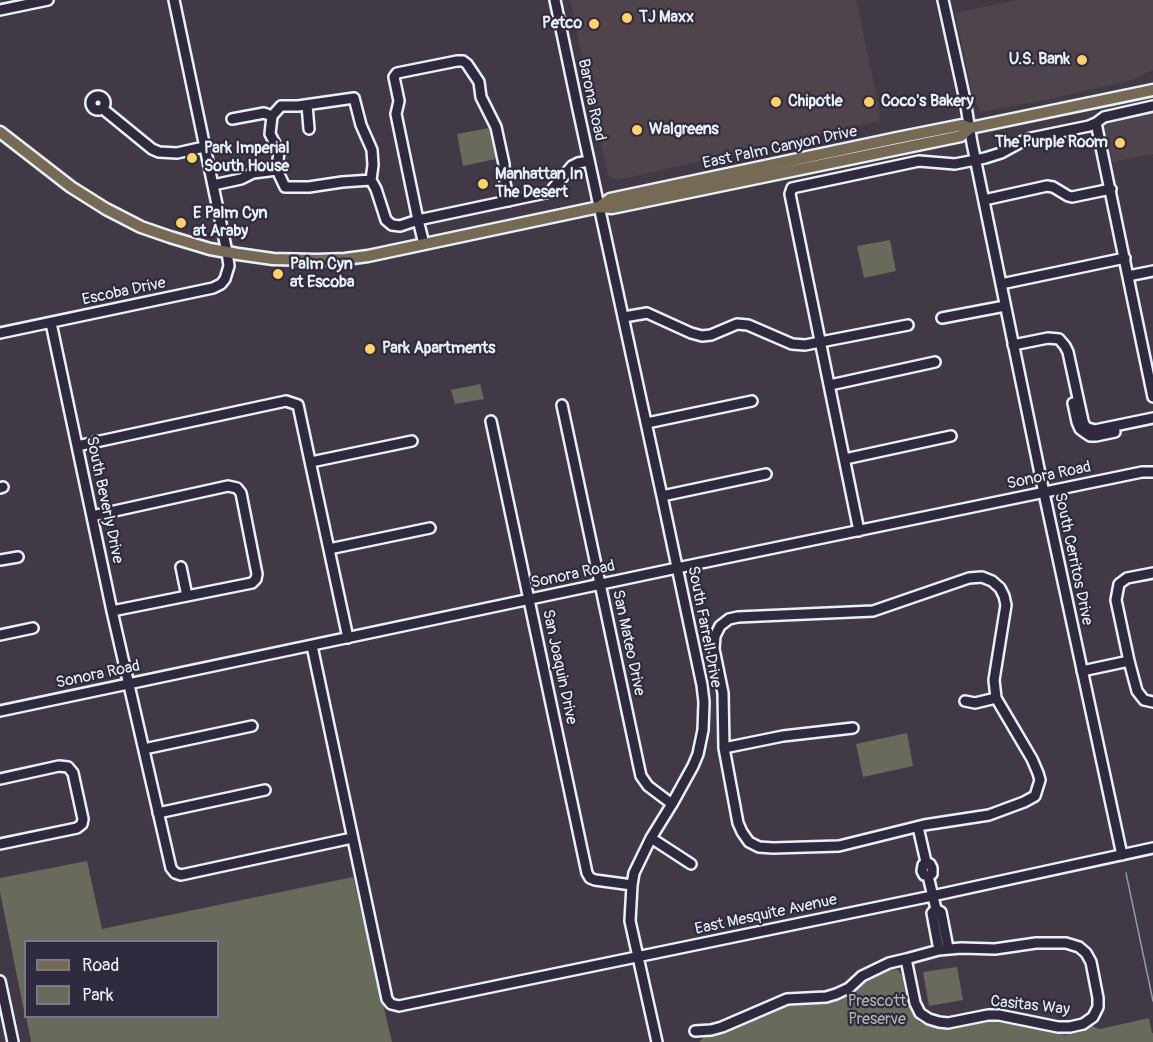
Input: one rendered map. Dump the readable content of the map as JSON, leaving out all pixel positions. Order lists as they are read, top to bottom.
{
  "streets": {
    "main road": ["East Palm Canyon Drive"],
    "street": [
      "Barona Road",
      "Escoba Drive",
      "Sonora Road",
      "South Beverly Drive",
      "South Cerritos Drive",
      "South Farrell Drive",
      "San Mateo Drive",
      "San Joaquin Drive",
      "East Mesquite Avenue",
      "Casitas Way"
    ]
  },
  "crossings": [
    ["Barona Road", "East Palm Canyon Drive"],
    ["Barona Road", "South Farrell Drive"],
    ["East Palm Canyon Drive", "Escoba Drive"],
    ["East Palm Canyon Drive", "South Cerritos Drive"],
    ["East Palm Canyon Drive", "South Farrell Drive"],
    ["Escoba Drive", "South Beverly Drive"],
    ["Sonora Road", "South Beverly Drive"],
    ["Sonora Road", "South Cerritos Drive"],
    ["Sonora Road", "South Farrell Drive"],
    ["Sonora Road", "San Mateo Drive"],
    ["Sonora Road", "San Joaquin Drive"],
    ["South Beverly Drive", "East Mesquite Avenue"],
    ["South Cerritos Drive", "East Mesquite Avenue"],
    ["South Farrell Drive", "San Mateo Drive"],
    ["South Farrell Drive", "San Joaquin Drive"],
    ["South Farrell Drive", "East Mesquite Avenue"]
  ],
  "parks": ["Prescott Preserve"],
  "places": [
    "TJ Maxx",
    "Petco",
    "U.S. Bank",
    "Chipotle",
    "Coco's Bakery",
    "Walgreens",
    "The Purple Room",
    "Park Imperial South House",
    "Manhattan In The Desert",
    "E Palm Cyn at Araby",
    "Palm Cyn at Escoba",
    "Park Apartments"
  ],
  "legend": ["Road", "Park"]
}
